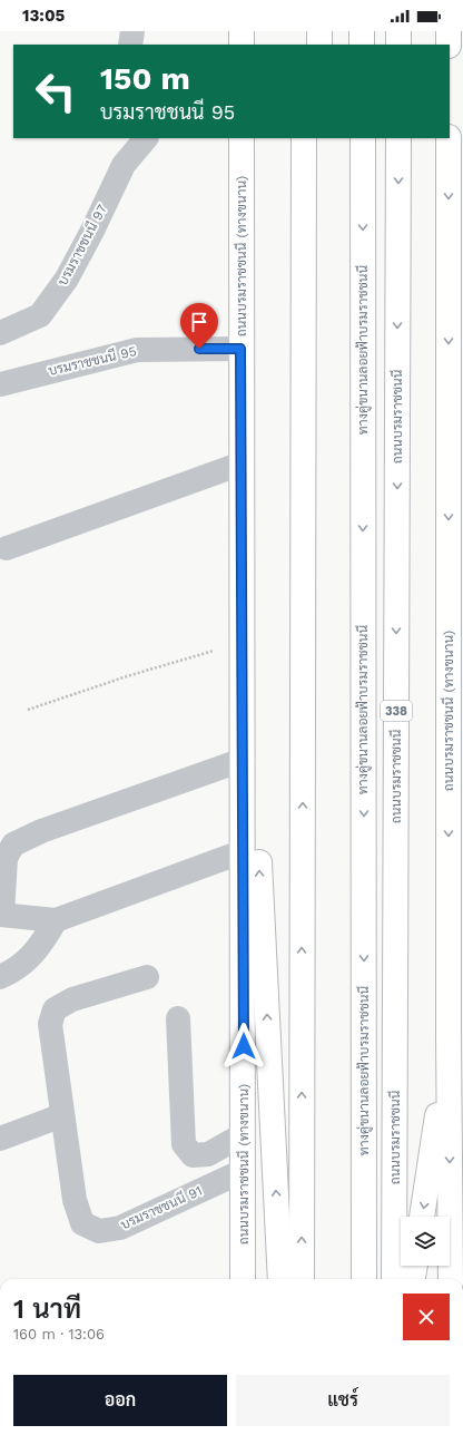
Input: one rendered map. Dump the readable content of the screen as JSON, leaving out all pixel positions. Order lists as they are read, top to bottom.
{
  "streets": {
    "main road": [
      "ถนนบรมราชชนนี (ทางขนาน)",
      "ทางคู่ขนานลอยฟ้าบรมราชชนนี",
      "ถนนบรมราชชนนี",
      "338"
    ],
    "street": ["บรมราชชนนี 97", "บรมราชชนนี 95", "บรมราชชนนี 91"]
  },
  "crossings": [
    ["ถนนบรมราชชนนี (ทางขนาน)", "บรมราชชนนี 95"],
    ["ถนนบรมราชชนนี (ทางขนาน)", "บรมราชชนนี 91"]
  ],
  "page": {
    "status": "13:05",
    "turn": ["150 m", "บรมราชชนนี 95"],
    "heading": ["1 นาที", "160 m · 13:06"],
    "buttons": ["ออก", "แชร์"]
  }
}
